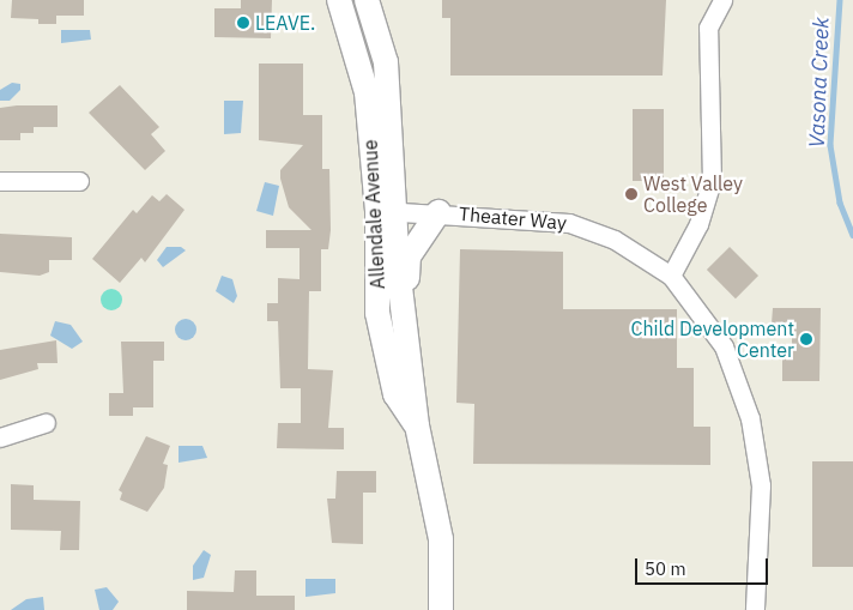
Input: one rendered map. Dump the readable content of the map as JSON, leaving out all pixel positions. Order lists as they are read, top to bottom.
{
  "streets": {
    "street": ["Allendale Avenue", "Theater Way"]
  },
  "crossings": [
    ["Allendale Avenue", "Theater Way"]
  ],
  "water": ["Vasona Creek"],
  "places": ["LEAVE.", "West Valley College", "Child Development Center"],
  "scale_bar": "50 m"
}
